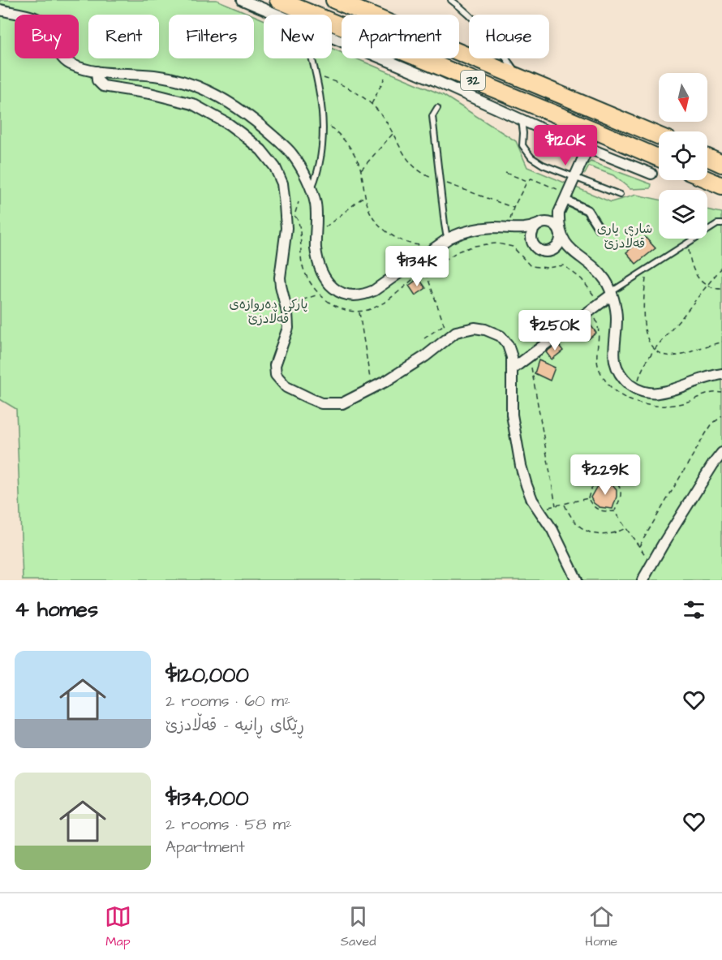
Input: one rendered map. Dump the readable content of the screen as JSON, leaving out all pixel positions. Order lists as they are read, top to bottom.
{
  "streets": {
    "main road": ["32"]
  },
  "parks": ["شاری یاری قەڵادزێ", "پارکی دەروازەی قەڵادزێ"],
  "north": "bottom",
  "page": {
    "chip": [
      "Buy",
      "Rent",
      "Filters",
      "New",
      "Apartment",
      "House"
    ],
    "price": [
      "$120K",
      "$134K",
      "$250K",
      "$229K"
    ],
    "heading": "4 homes",
    "list": [
      {
        "name": "$120,000",
        "note": "2 rooms · 60 m² · ڕێگای ڕانیە - قەڵادزێ"
      },
      {
        "name": "$134,000",
        "note": "2 rooms · 58 m² · Apartment"
      }
    ],
    "tabs": ["Map", "Saved", "Home"]
  }
}
